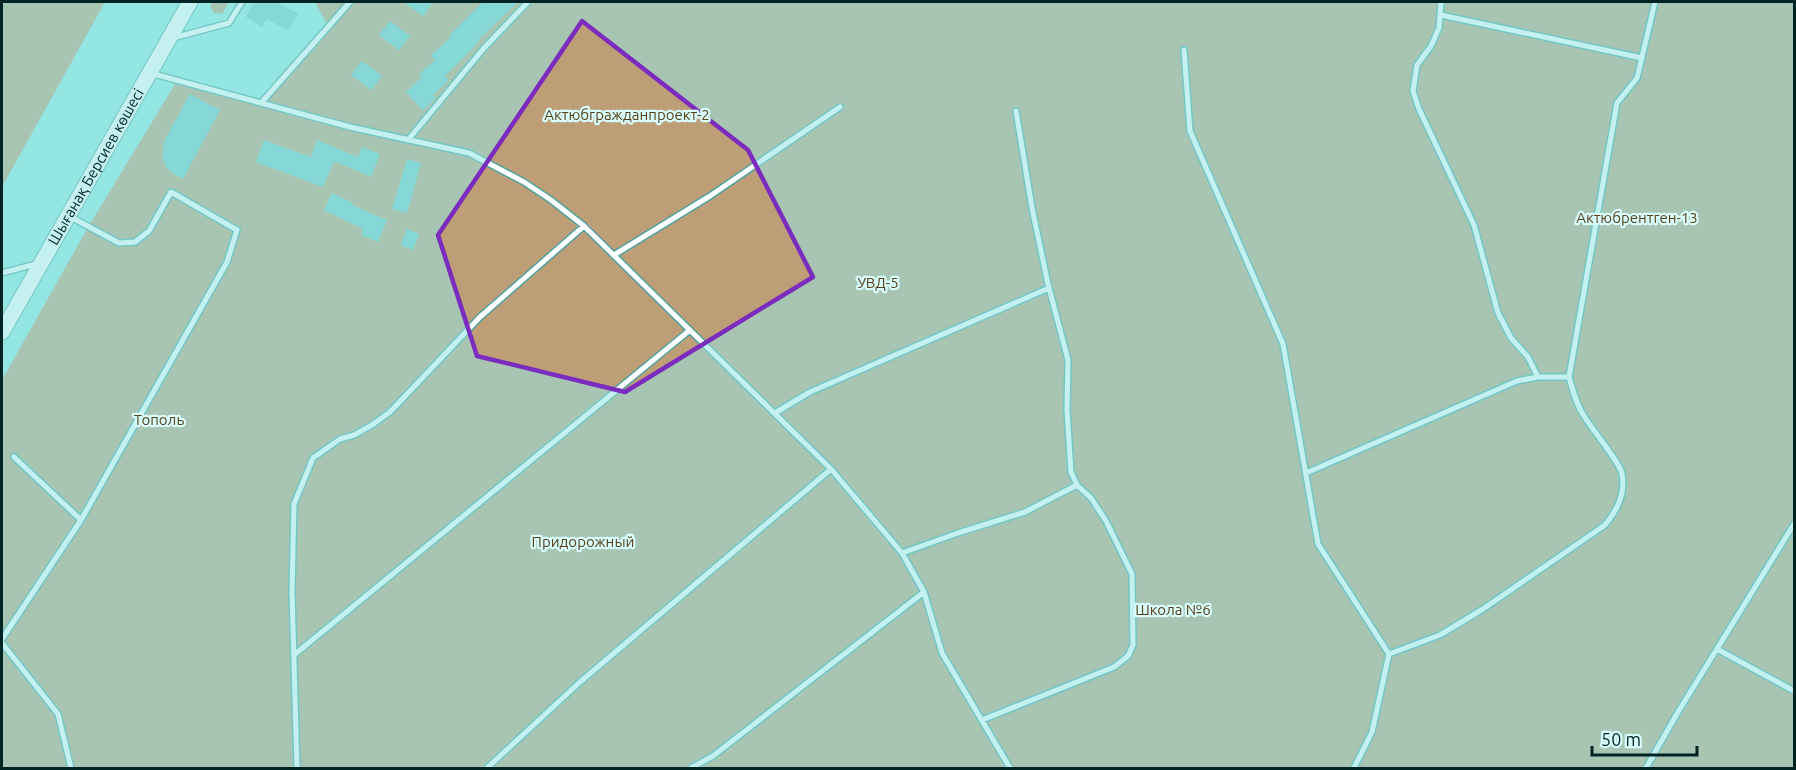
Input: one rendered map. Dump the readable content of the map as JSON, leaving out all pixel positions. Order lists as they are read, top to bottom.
{
  "streets": {
    "main road": ["Шығанақ Берсиев көшесі"]
  },
  "parks": [
    "Актюбгражданпроект-2",
    "Актюбрентген-13",
    "УВД-5",
    "Тополь",
    "Придорожный",
    "Школа №6"
  ],
  "scale_bar": "50 m"
}
